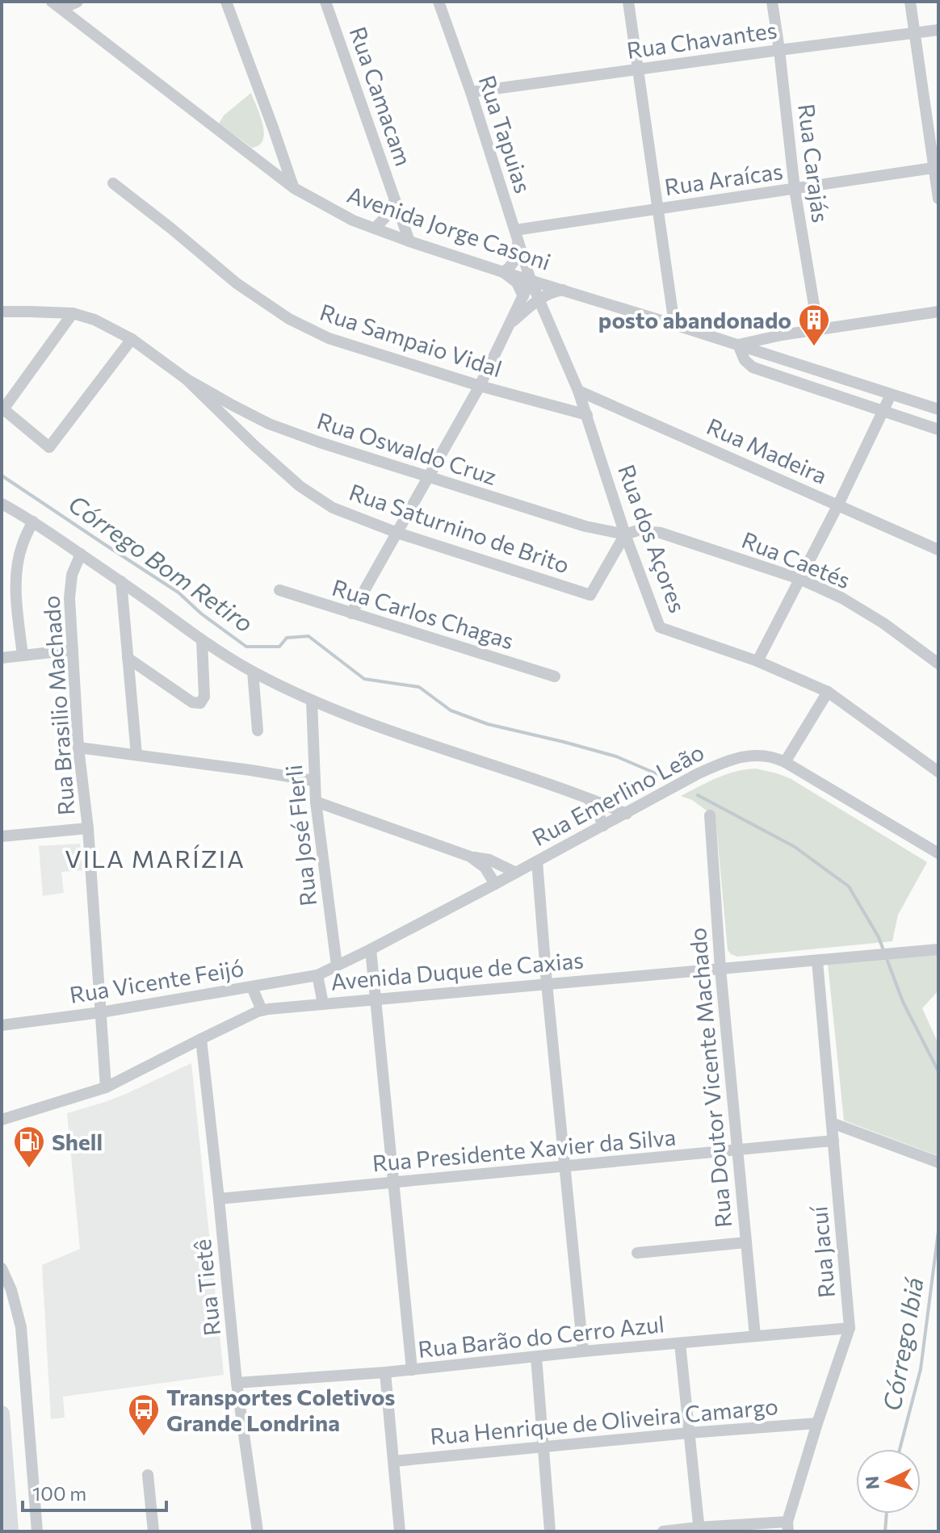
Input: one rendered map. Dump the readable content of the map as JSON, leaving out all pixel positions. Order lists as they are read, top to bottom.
{
  "streets": {
    "street": [
      "Rua Chavantes",
      "Rua Camacam",
      "Rua Tapuias",
      "Rua Carajás",
      "Rua Araícas",
      "Avenida Jorge Casoni",
      "Rua Sampaio Vidal",
      "Rua Oswaldo Cruz",
      "Rua Madeira",
      "Rua Saturnino de Brito",
      "Rua dos Açores",
      "Rua Caetés",
      "Rua Carlos Chagas",
      "Rua Brasilio Machado",
      "Rua Emerlino Leão",
      "Rua José FIerli",
      "Avenida Duque de Caxias",
      "Rua Vicente Feijó",
      "Rua Doutor Vicente Machado",
      "Rua Presidente Xavier da Silva",
      "Rua Jacuí",
      "Rua Tietê",
      "Rua Barão do Cerro Azul",
      "Rua Henrique de Oliveira Camargo"
    ]
  },
  "crossings": [
    ["Rua Chavantes", "Rua Tapuias"],
    ["Rua Chavantes", "Rua Carajás"],
    ["Rua Camacam", "Avenida Jorge Casoni"],
    ["Rua Tapuias", "Rua Araícas"],
    ["Rua Tapuias", "Avenida Jorge Casoni"],
    ["Rua Tapuias", "Rua dos Açores"],
    ["Rua Carajás", "Rua Araícas"],
    ["Avenida Jorge Casoni", "Rua dos Açores"],
    ["Rua Sampaio Vidal", "Rua dos Açores"],
    ["Rua Oswaldo Cruz", "Rua Saturnino de Brito"],
    ["Rua Oswaldo Cruz", "Rua dos Açores"],
    ["Rua Oswaldo Cruz", "Rua Caetés"],
    ["Rua Madeira", "Rua dos Açores"],
    ["Rua Saturnino de Brito", "Rua dos Açores"],
    ["Rua Saturnino de Brito", "Rua Caetés"],
    ["Rua dos Açores", "Rua Caetés"],
    ["Rua Brasilio Machado", "Avenida Duque de Caxias"],
    ["Rua Brasilio Machado", "Rua Vicente Feijó"],
    ["Rua Emerlino Leão", "Rua José FIerli"],
    ["Rua Emerlino Leão", "Rua Vicente Feijó"],
    ["Avenida Duque de Caxias", "Rua Doutor Vicente Machado"],
    ["Avenida Duque de Caxias", "Rua Jacuí"],
    ["Avenida Duque de Caxias", "Rua Tietê"],
    ["Rua Doutor Vicente Machado", "Rua Presidente Xavier da Silva"],
    ["Rua Doutor Vicente Machado", "Rua Barão do Cerro Azul"],
    ["Rua Presidente Xavier da Silva", "Rua Jacuí"],
    ["Rua Presidente Xavier da Silva", "Rua Tietê"],
    ["Rua Jacuí", "Rua Barão do Cerro Azul"],
    ["Rua Jacuí", "Rua Henrique de Oliveira Camargo"],
    ["Rua Tietê", "Rua Barão do Cerro Azul"]
  ],
  "districts": ["VILA MARÍZIA"],
  "water": ["Córrego Bom Retiro", "Córrego Ibiá"],
  "places": {
    "building": ["posto abandonado"],
    "fuel station": ["Shell"],
    "bus stop": ["Transportes Coletivos Grande Londrina"]
  },
  "scale_bar": "100 m",
  "north": "left"
}
